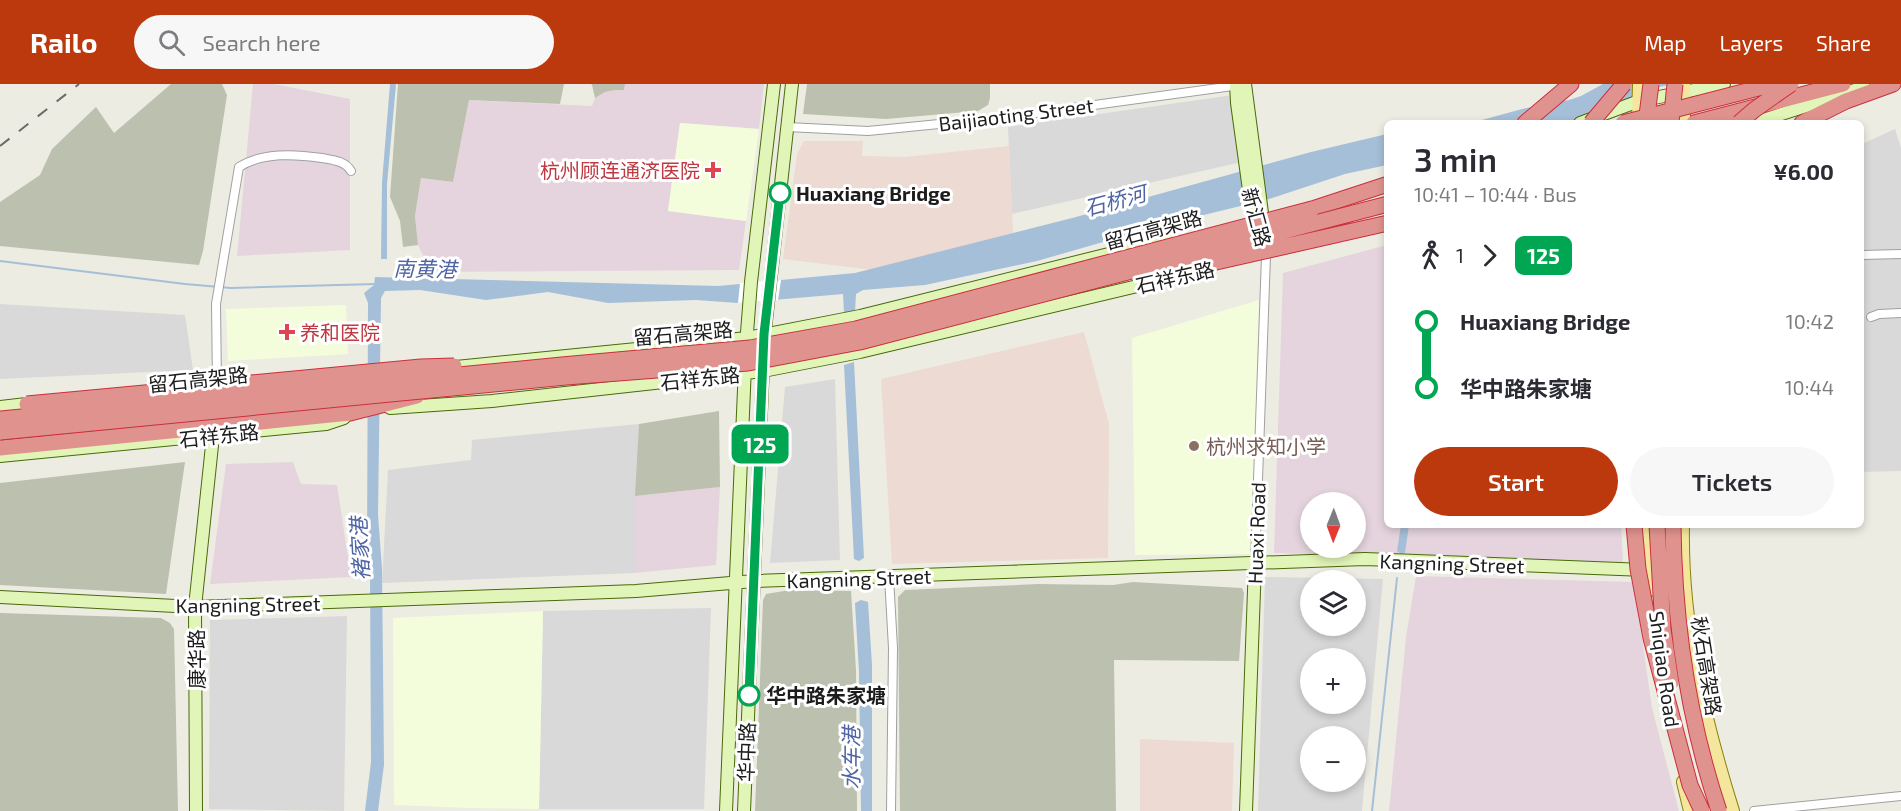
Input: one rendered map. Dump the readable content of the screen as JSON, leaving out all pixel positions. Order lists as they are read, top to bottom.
{
  "streets": {
    "highway": ["留石高架路", "秋石高架路"],
    "main road": [
      "新汇路",
      "石祥东路",
      "Huaxi Road",
      "Kangning Street",
      "康华路",
      "Shiqiao Road",
      "华中路"
    ],
    "street": ["Baijiaoting Street"]
  },
  "crossings": [
    ["Baijiaoting Street", "新汇路"],
    ["Baijiaoting Street", "华中路"],
    ["新汇路", "石祥东路"],
    ["新汇路", "Huaxi Road"],
    ["石祥东路", "Huaxi Road"],
    ["石祥东路", "康华路"],
    ["石祥东路", "华中路"],
    ["Huaxi Road", "Kangning Street"],
    ["Kangning Street", "康华路"],
    ["Kangning Street", "Shiqiao Road"],
    ["Kangning Street", "华中路"]
  ],
  "water": [
    "石桥河",
    "南黄港",
    "褚家港",
    "水车港"
  ],
  "places": {
    "health": ["杭州顾连通济医院", "养和医院"],
    "other": ["Huaxiang Bridge", "杭州求知小学", "华中路朱家塘"]
  },
  "lines": ["bus line 125"],
  "north": "bottom",
  "page": {
    "header": "Railo",
    "search": "Search here",
    "nav": ["Map", "Layers", "Share"],
    "on_map": "125",
    "heading": ["3 min", "10:41 – 10:44 · Bus", "¥6.00"],
    "legs": ["1", "125"],
    "list": [
      {
        "name": "Huaxiang Bridge",
        "value": "10:42"
      },
      {
        "name": "华中路朱家塘",
        "value": "10:44"
      }
    ],
    "buttons": ["Start", "Tickets"],
    "map_buttons": ["+", "−"]
  }
}
